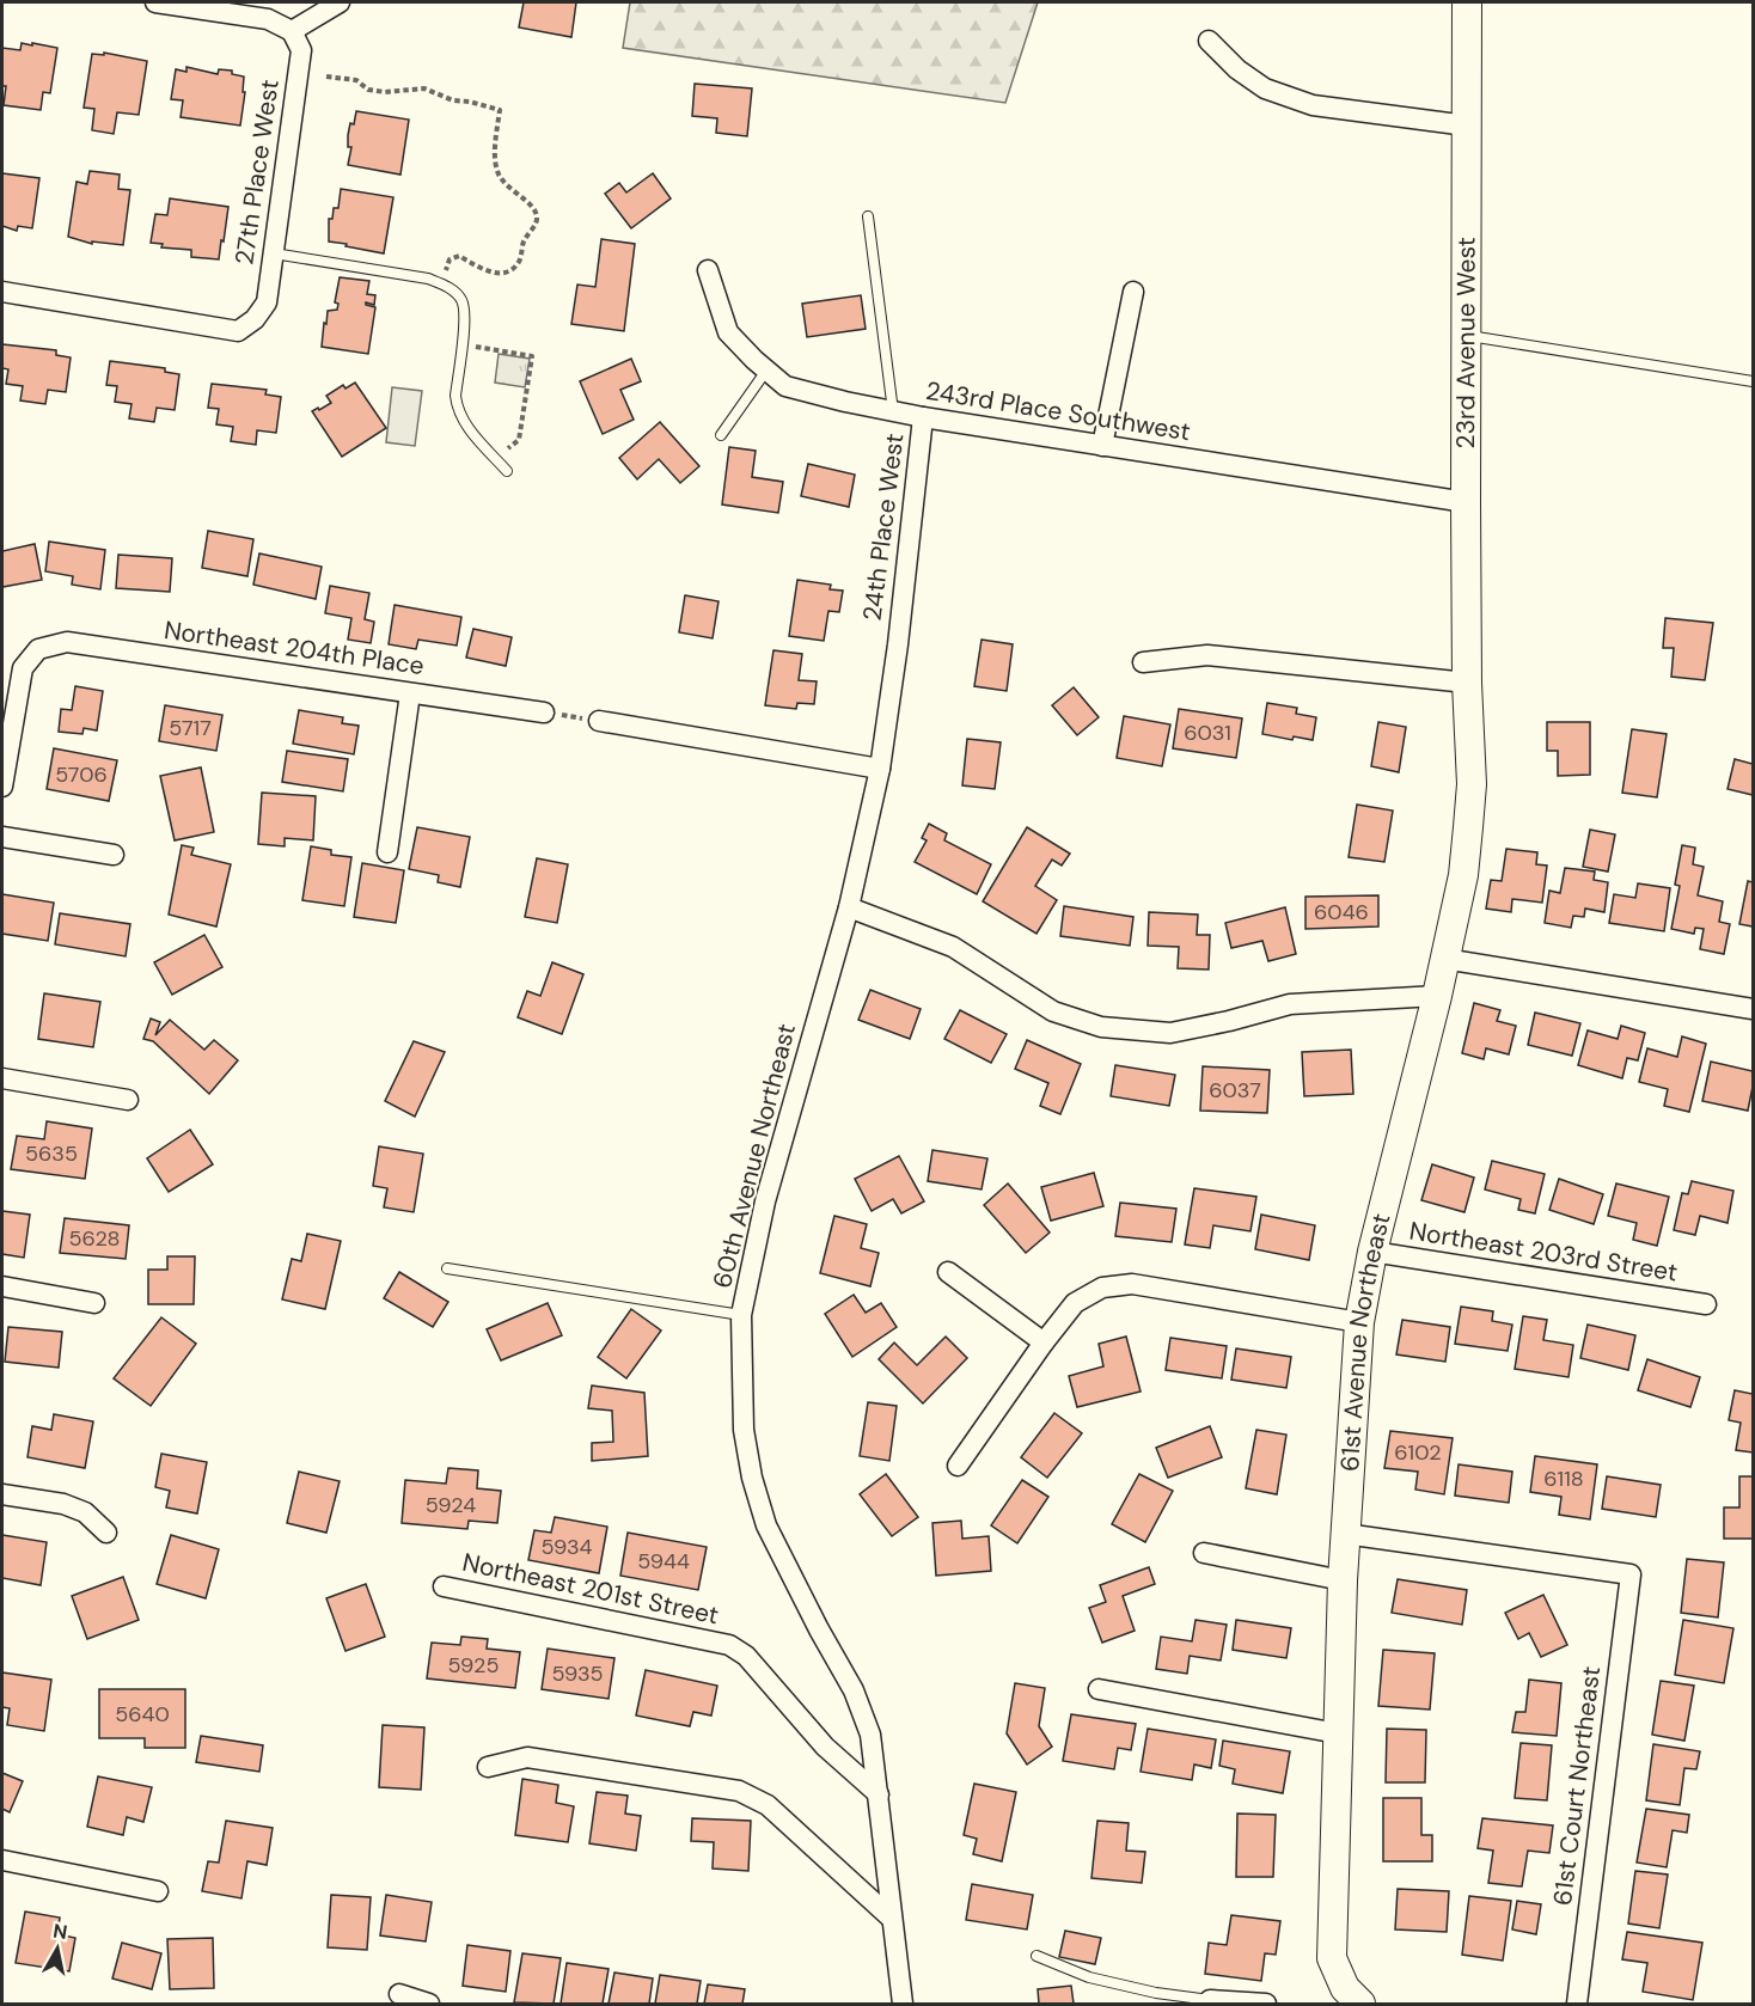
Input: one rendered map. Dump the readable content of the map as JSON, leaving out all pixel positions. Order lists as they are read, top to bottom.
{
  "streets": {
    "street": [
      "27th Place West",
      "23rd Avenue West",
      "243rd Place Southwest",
      "24th Place West",
      "Northeast 204th Place",
      "60th Avenue Northeast",
      "Northeast 203rd Street",
      "61st Avenue Northeast",
      "Northeast 201st Street",
      "61st Court Northeast"
    ]
  },
  "crossings": [
    ["23rd Avenue West", "243rd Place Southwest"],
    ["23rd Avenue West", "61st Avenue Northeast"],
    ["243rd Place Southwest", "24th Place West"],
    ["24th Place West", "60th Avenue Northeast"],
    ["60th Avenue Northeast", "Northeast 201st Street"],
    ["Northeast 203rd Street", "61st Avenue Northeast"],
    ["61st Avenue Northeast", "61st Court Northeast"]
  ],
  "house_numbers": [
    "5717",
    "6031",
    "5706",
    "6046",
    "6037",
    "5635",
    "5628",
    "6102",
    "6118",
    "5924",
    "5934",
    "5944",
    "5925",
    "5935",
    "5640"
  ],
  "north": "top"
}
